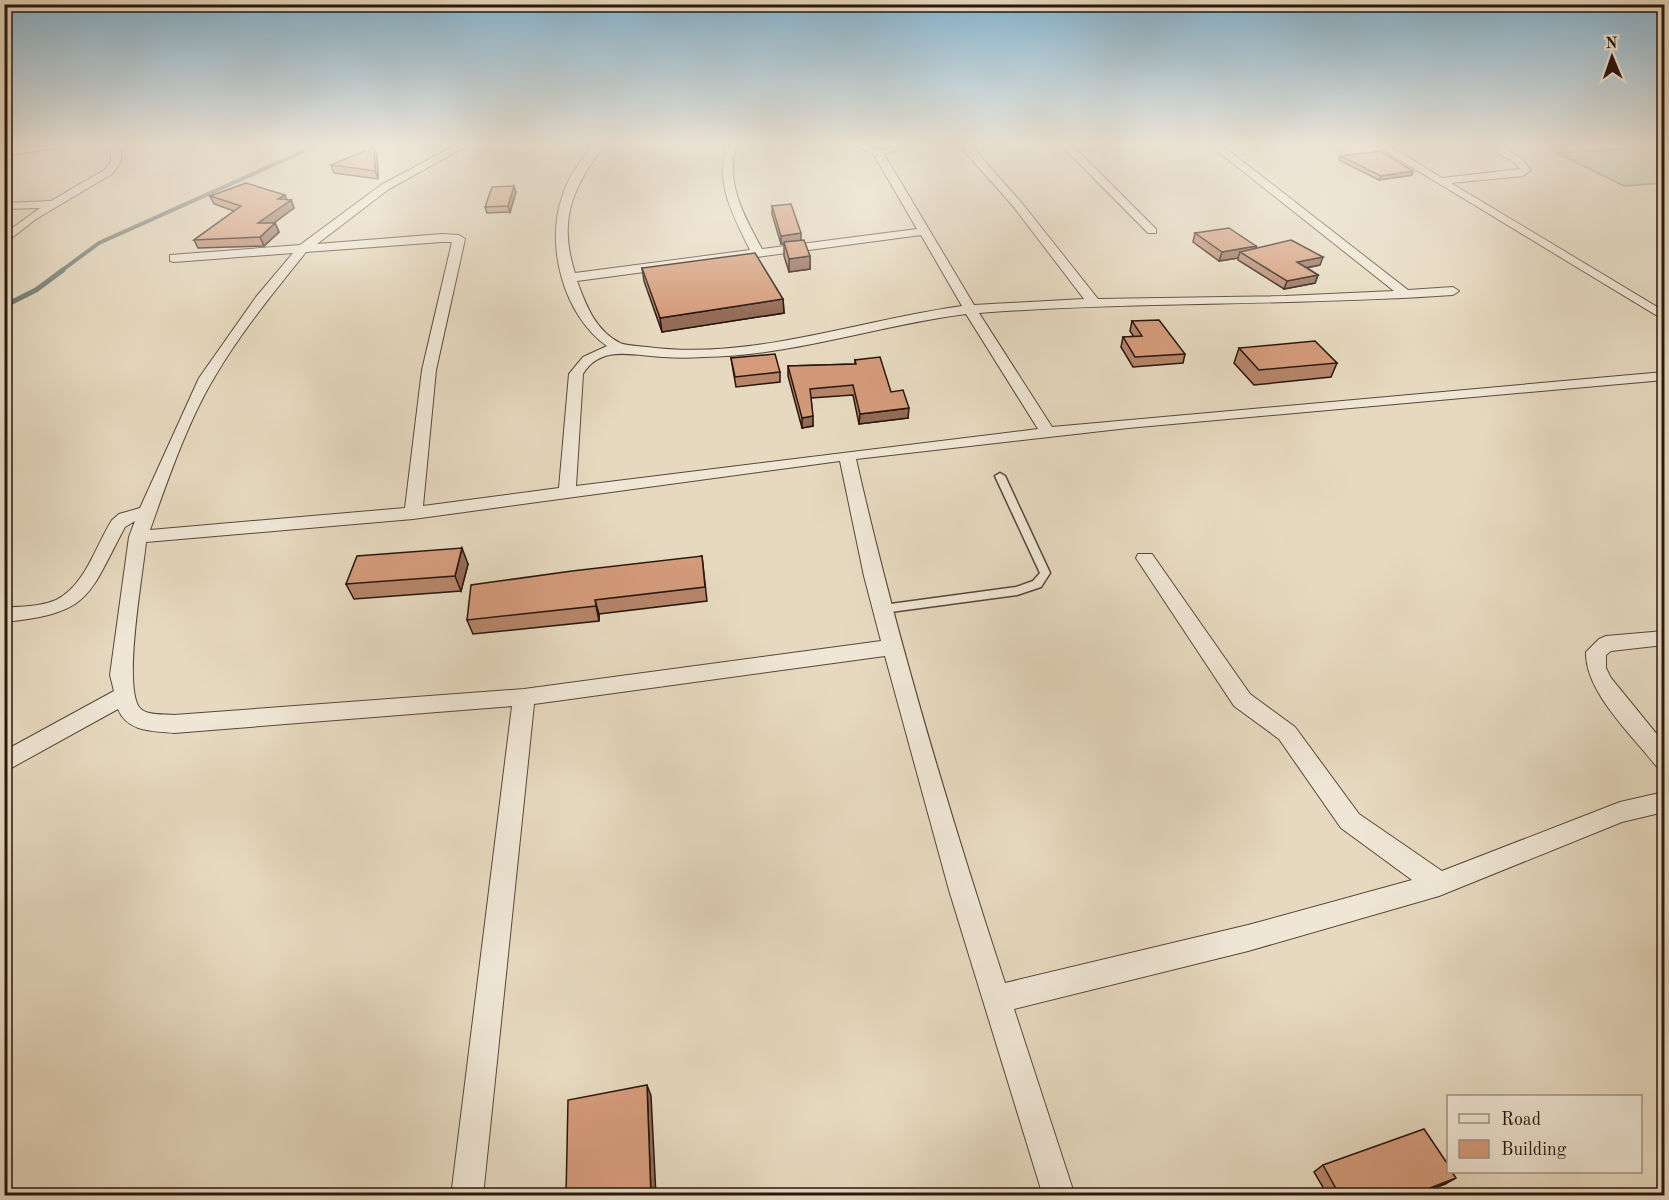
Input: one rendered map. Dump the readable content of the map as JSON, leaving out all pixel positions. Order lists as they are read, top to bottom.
{
  "legend": ["Road", "Building"],
  "north": "top"
}
